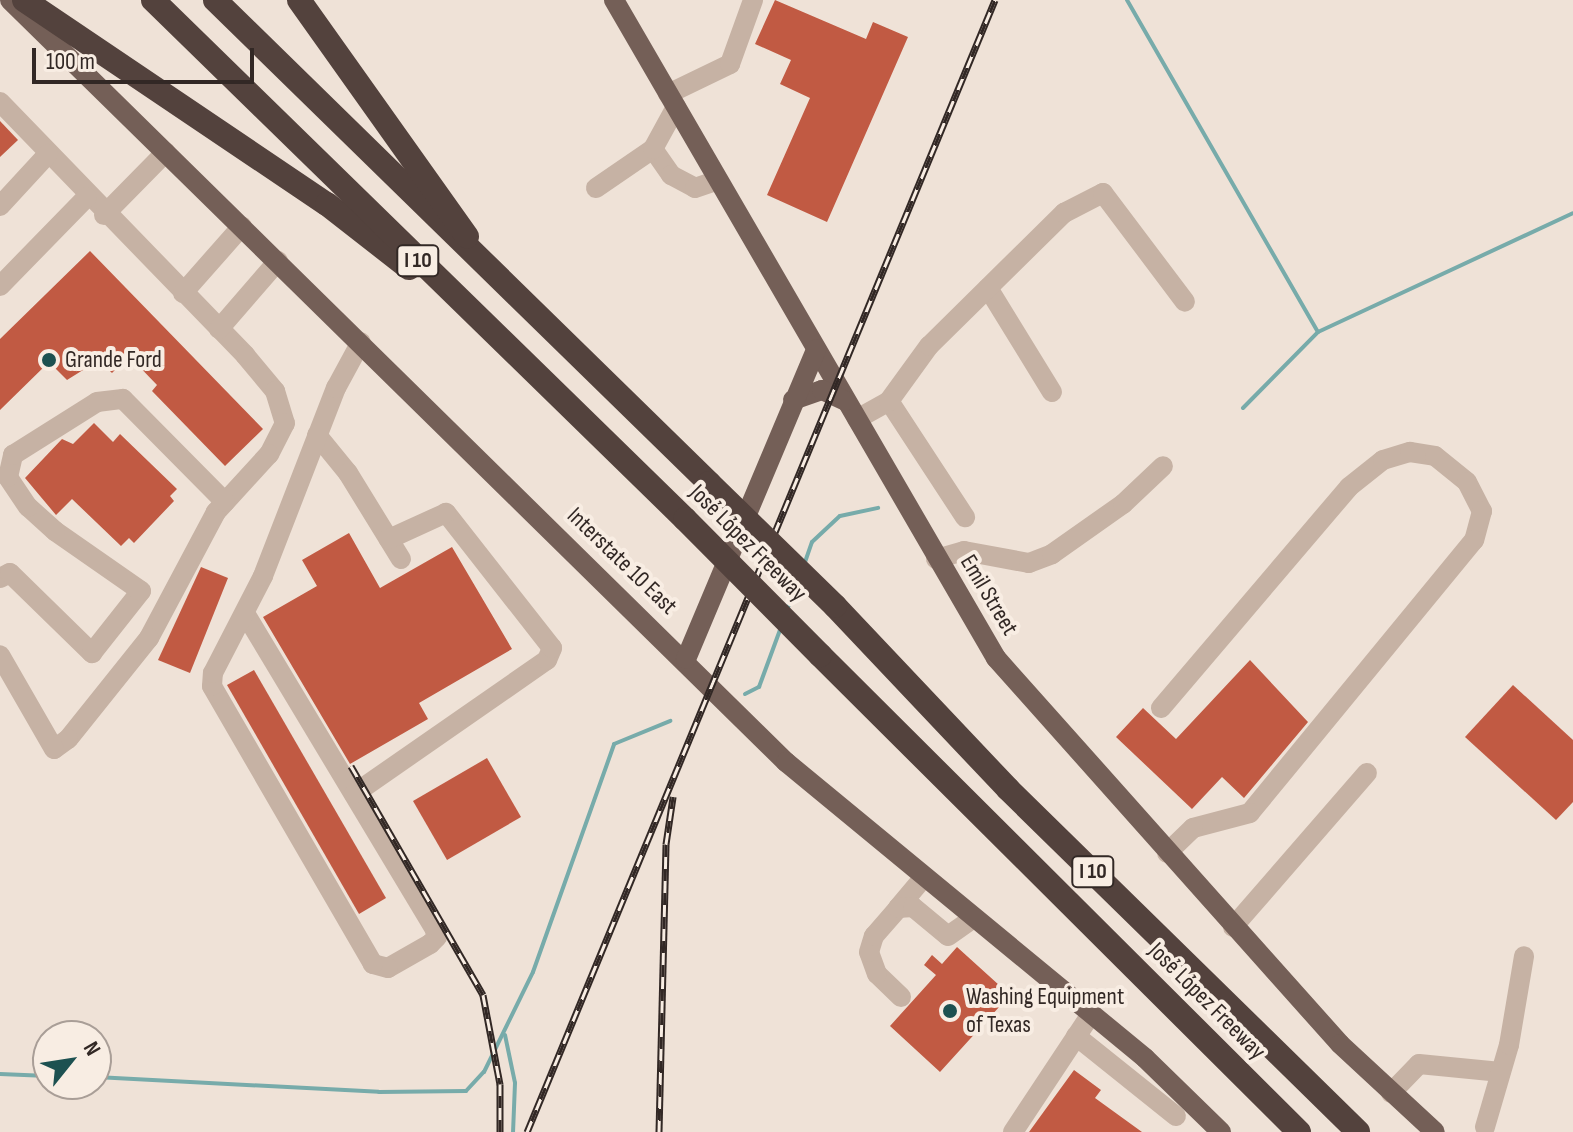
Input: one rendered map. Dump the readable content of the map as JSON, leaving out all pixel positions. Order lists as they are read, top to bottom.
{
  "streets": {
    "highway": ["I 10", "José López Freeway"],
    "main road": ["Interstate 10 East", "Emil Street"]
  },
  "places": ["Grande Ford", "Washing Equipment of Texas"],
  "scale_bar": "100 m",
  "north": "top right"
}
